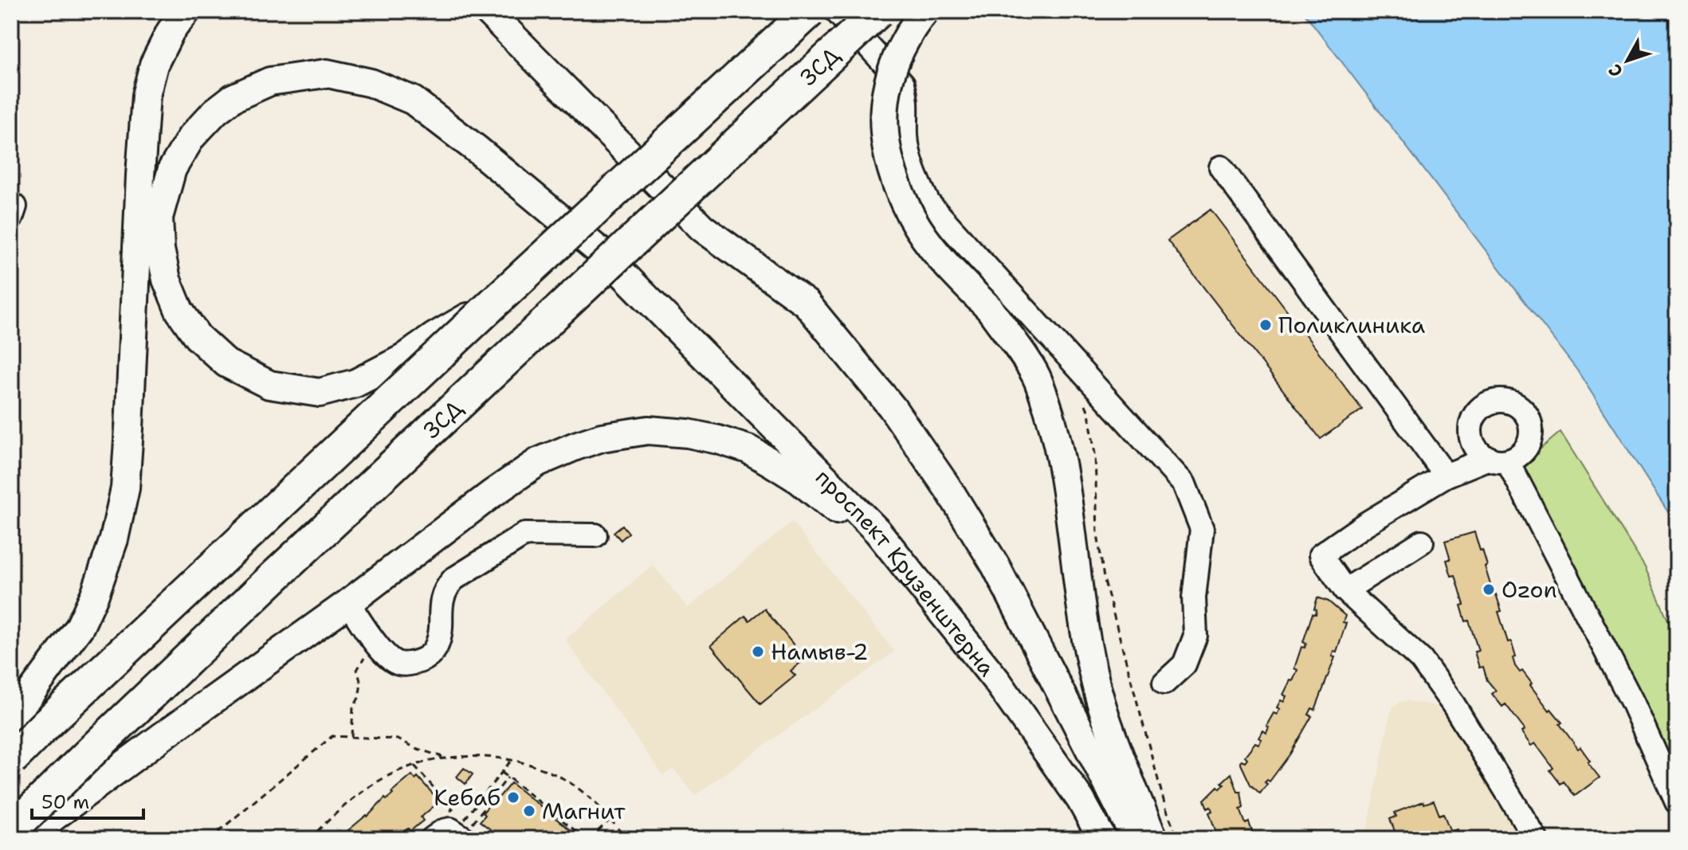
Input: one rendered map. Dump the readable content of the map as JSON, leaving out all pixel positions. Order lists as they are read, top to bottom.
{
  "streets": {
    "highway": ["ЗСД"],
    "main road": ["проспект Крузенштерна"]
  },
  "crossings": [
    ["ЗСД", "проспект Крузенштерна"]
  ],
  "places": [
    "Поликлиника",
    "Ozon",
    "Намыв-2",
    "Кебаб",
    "Магнит"
  ],
  "scale_bar": "50 m",
  "north": "bottom left"
}
